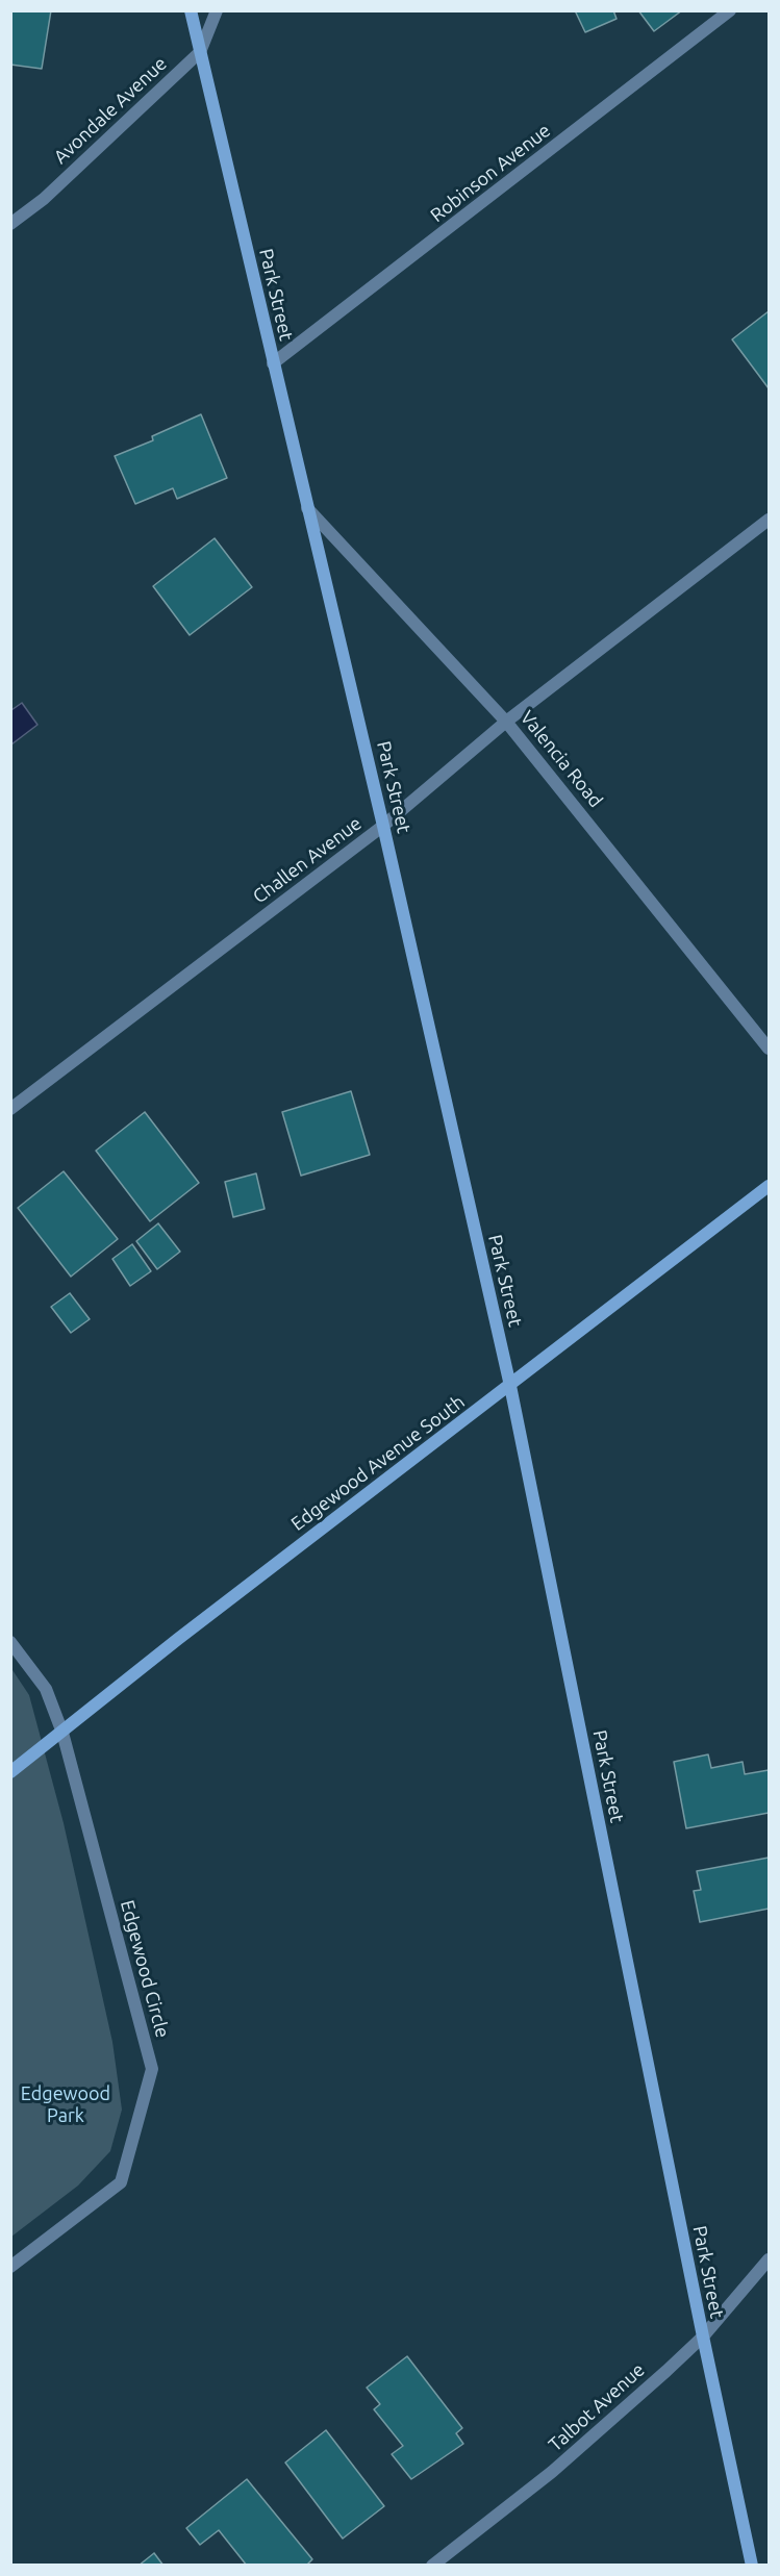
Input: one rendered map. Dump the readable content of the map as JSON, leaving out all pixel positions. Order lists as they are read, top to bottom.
{
  "streets": {
    "street": [
      "Avondale Avenue",
      "Robinson Avenue",
      "Park Street",
      "Valencia Road",
      "Challen Avenue",
      "Edgewood Avenue South",
      "Edgewood Circle",
      "Talbot Avenue"
    ]
  },
  "crossings": [
    ["Avondale Avenue", "Park Street"],
    ["Robinson Avenue", "Park Street"],
    ["Park Street", "Valencia Road"],
    ["Park Street", "Challen Avenue"],
    ["Park Street", "Edgewood Avenue South"],
    ["Park Street", "Talbot Avenue"],
    ["Valencia Road", "Challen Avenue"],
    ["Edgewood Avenue South", "Edgewood Circle"]
  ],
  "parks": ["Edgewood Park"]
}
